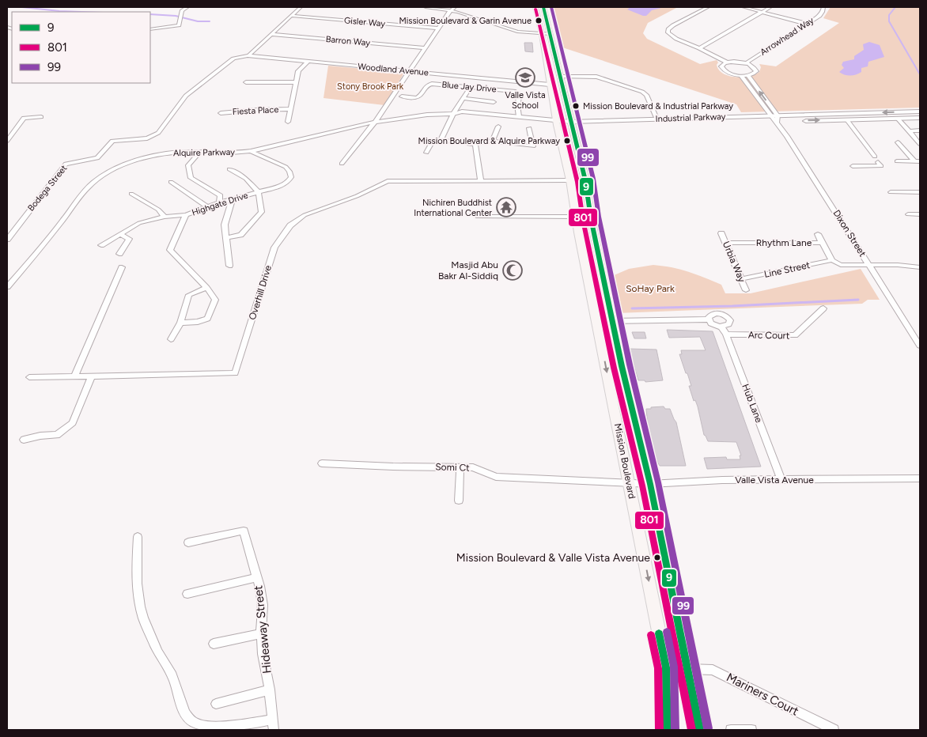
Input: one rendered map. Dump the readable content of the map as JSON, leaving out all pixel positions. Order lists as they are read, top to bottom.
{
  "streets": {
    "main road": ["Industrial Parkway", "Alquire Parkway", "Mission Boulevard"],
    "street": [
      "Gisler Way",
      "Arrowhead Way",
      "Barron Way",
      "Woodland Avenue",
      "Blue Jay Drive",
      "Fiesta Place",
      "Bodega Street",
      "Highgate Drive",
      "Dixon Street",
      "Rhythm Lane",
      "Urbia Way",
      "Line Street",
      "Overhill Drive",
      "Arc Court",
      "Hub Lane",
      "Somi Ct",
      "Valle Vista Avenue",
      "Hideaway Street",
      "Mariners Court"
    ]
  },
  "crossings": [
    ["Woodland Avenue", "Bodega Street"],
    ["Woodland Avenue", "Mission Boulevard"],
    ["Blue Jay Drive", "Alquire Parkway"],
    ["Industrial Parkway", "Alquire Parkway"],
    ["Industrial Parkway", "Dixon Street"],
    ["Industrial Parkway", "Mission Boulevard"],
    ["Alquire Parkway", "Highgate Drive"],
    ["Alquire Parkway", "Mission Boulevard"],
    ["Rhythm Lane", "Urbia Way"],
    ["Rhythm Lane", "Line Street"],
    ["Urbia Way", "Line Street"],
    ["Overhill Drive", "Mission Boulevard"],
    ["Arc Court", "Hub Lane"],
    ["Hub Lane", "Valle Vista Avenue"],
    ["Mission Boulevard", "Somi Ct"],
    ["Mission Boulevard", "Valle Vista Avenue"],
    ["Mission Boulevard", "Mariners Court"],
    ["Somi Ct", "Valle Vista Avenue"]
  ],
  "parks": ["Stony Brook Park", "SoHay Park"],
  "places": {
    "other": [
      "Mission Boulevard & Garin Avenue",
      "Mission Boulevard & Industrial Parkway",
      "Mission Boulevard & Alquire Parkway",
      "Mission Boulevard & Valle Vista Avenue"
    ],
    "school or university": ["Valle Vista School"],
    "temple": ["Nichiren Buddhist International Center"],
    "mosque": ["Masjid Abu Bakr Al-Siddiq"]
  },
  "lines": ["transit line 9", "transit line 99", "transit line 801"],
  "legend": ["9", "801", "99"]
}
